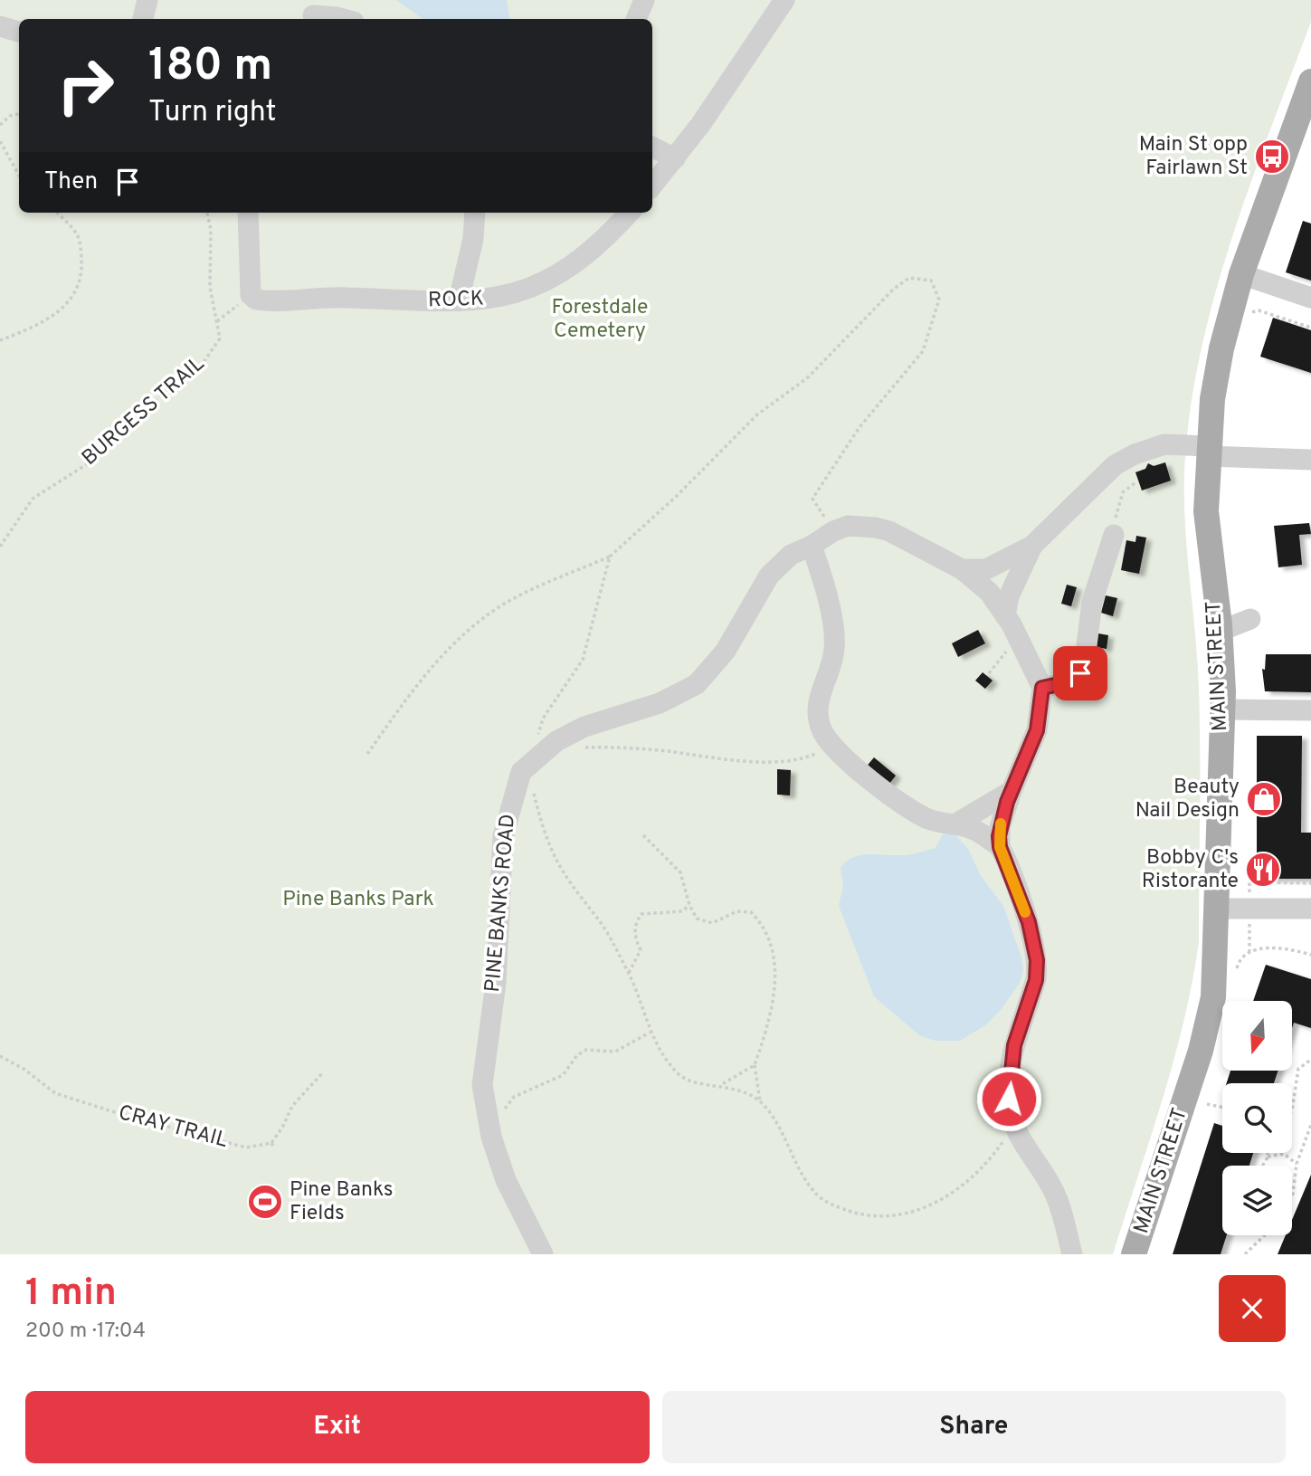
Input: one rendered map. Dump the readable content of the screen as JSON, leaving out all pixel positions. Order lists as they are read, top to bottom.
{
  "streets": {
    "main road": ["MAIN STREET"],
    "street": ["ROCK", "PINE BANKS ROAD"],
    "path": ["BURGESS TRAIL", "CRAY TRAIL"]
  },
  "parks": ["Forestdale Cemetery", "Pine Banks Park"],
  "places": {
    "bus stop": ["Main St opp Fairlawn St"],
    "shop": ["Beauty Nail Design"],
    "restaurant": ["Bobby C's Ristorante"],
    "sports": ["Pine Banks Fields"]
  },
  "north": "bottom",
  "page": {
    "turn": ["180 m", "Turn right"],
    "then": "Then",
    "heading": ["1 min", "200 m · 17:04"],
    "buttons": ["Exit", "Share"]
  }
}
